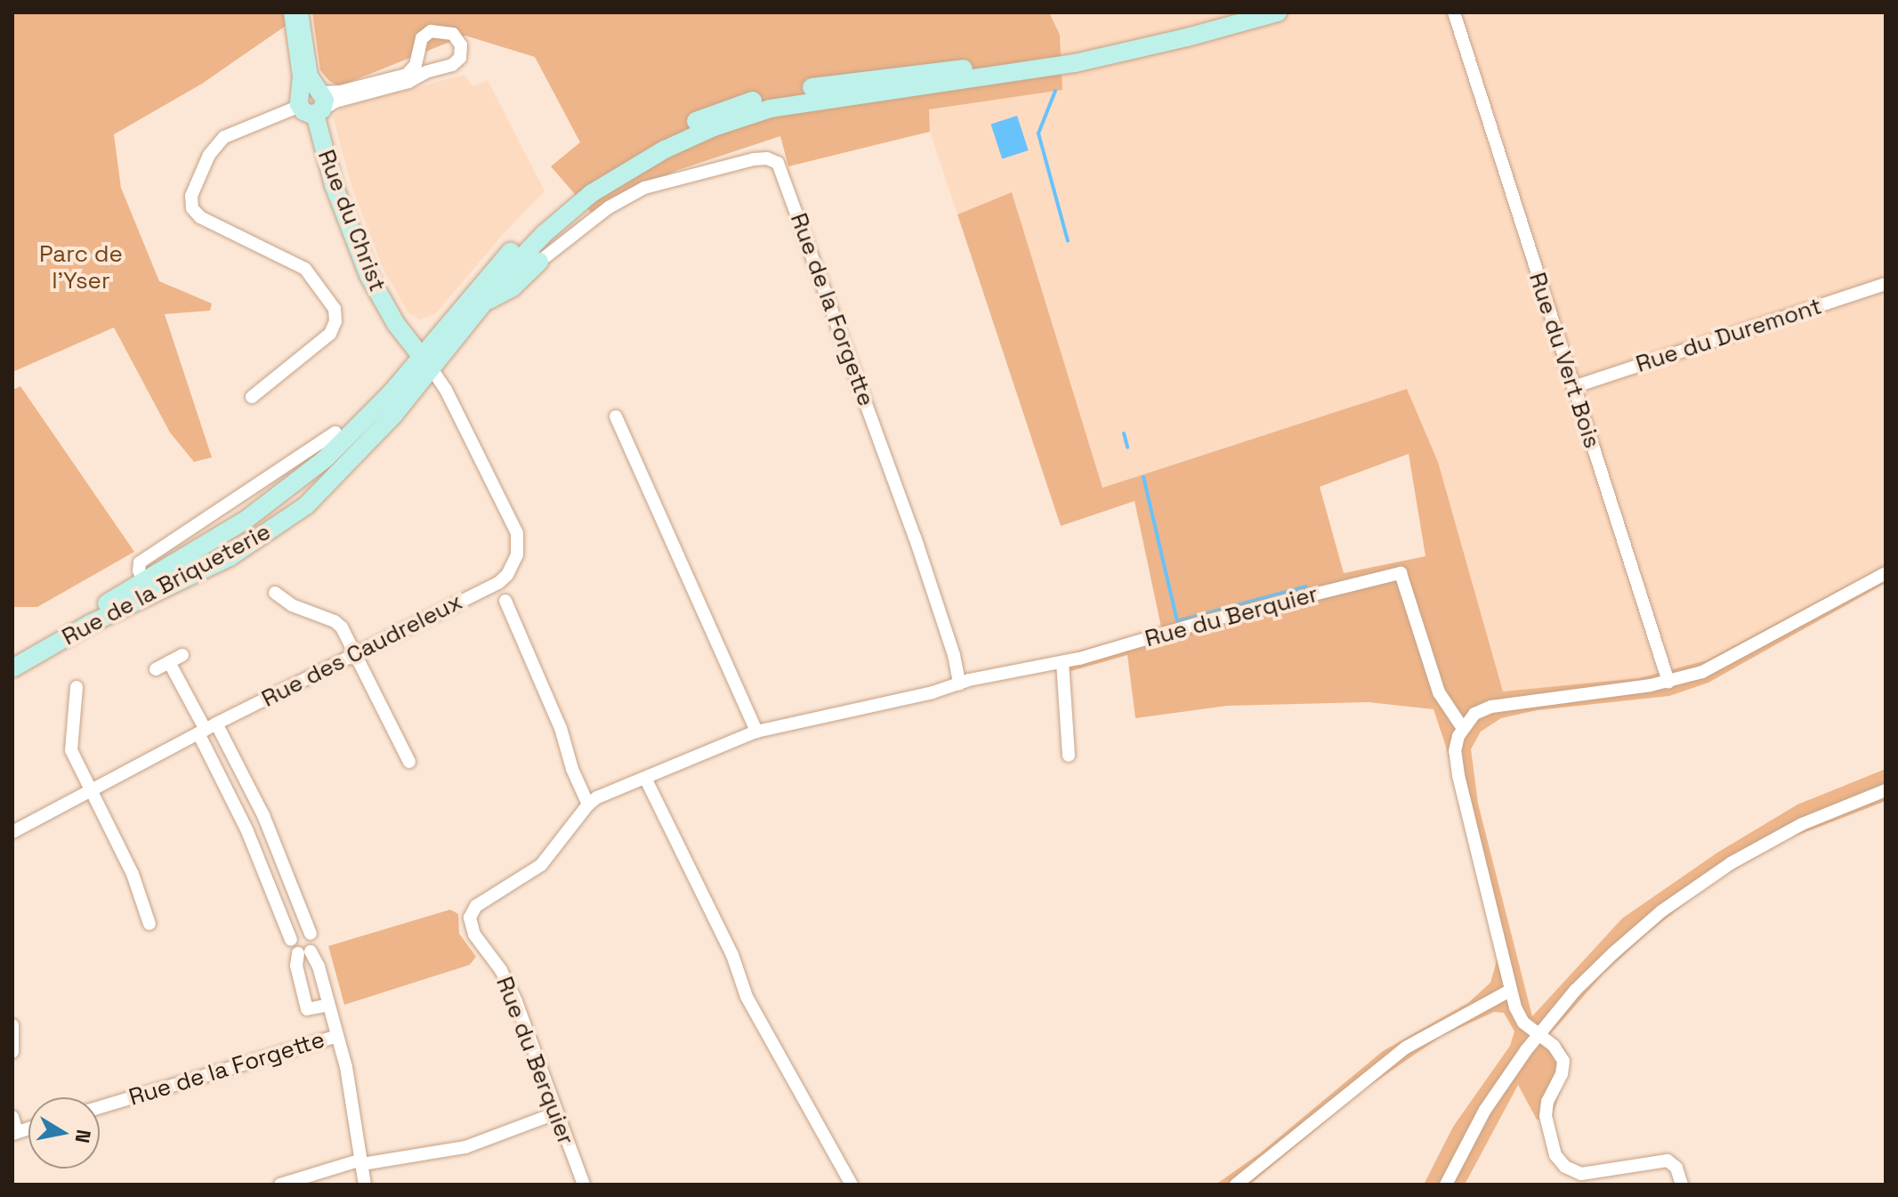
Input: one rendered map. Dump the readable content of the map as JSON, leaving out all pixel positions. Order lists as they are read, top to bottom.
{
  "streets": {
    "street": [
      "Rue du Christ",
      "Rue de la Forgette",
      "Rue du Duremont",
      "Rue du Vert Bois",
      "Rue de la Briqueterie",
      "Rue du Berquier",
      "Rue des Caudreleux"
    ]
  },
  "crossings": [
    ["Rue du Christ", "Rue de la Briqueterie"],
    ["Rue du Christ", "Rue des Caudreleux"],
    ["Rue de la Forgette", "Rue du Berquier"],
    ["Rue de la Forgette", "Rue des Caudreleux"],
    ["Rue du Duremont", "Rue du Vert Bois"],
    ["Rue de la Briqueterie", "Rue des Caudreleux"]
  ],
  "parks": ["Parc de l'Yser"],
  "north": "right"
}
